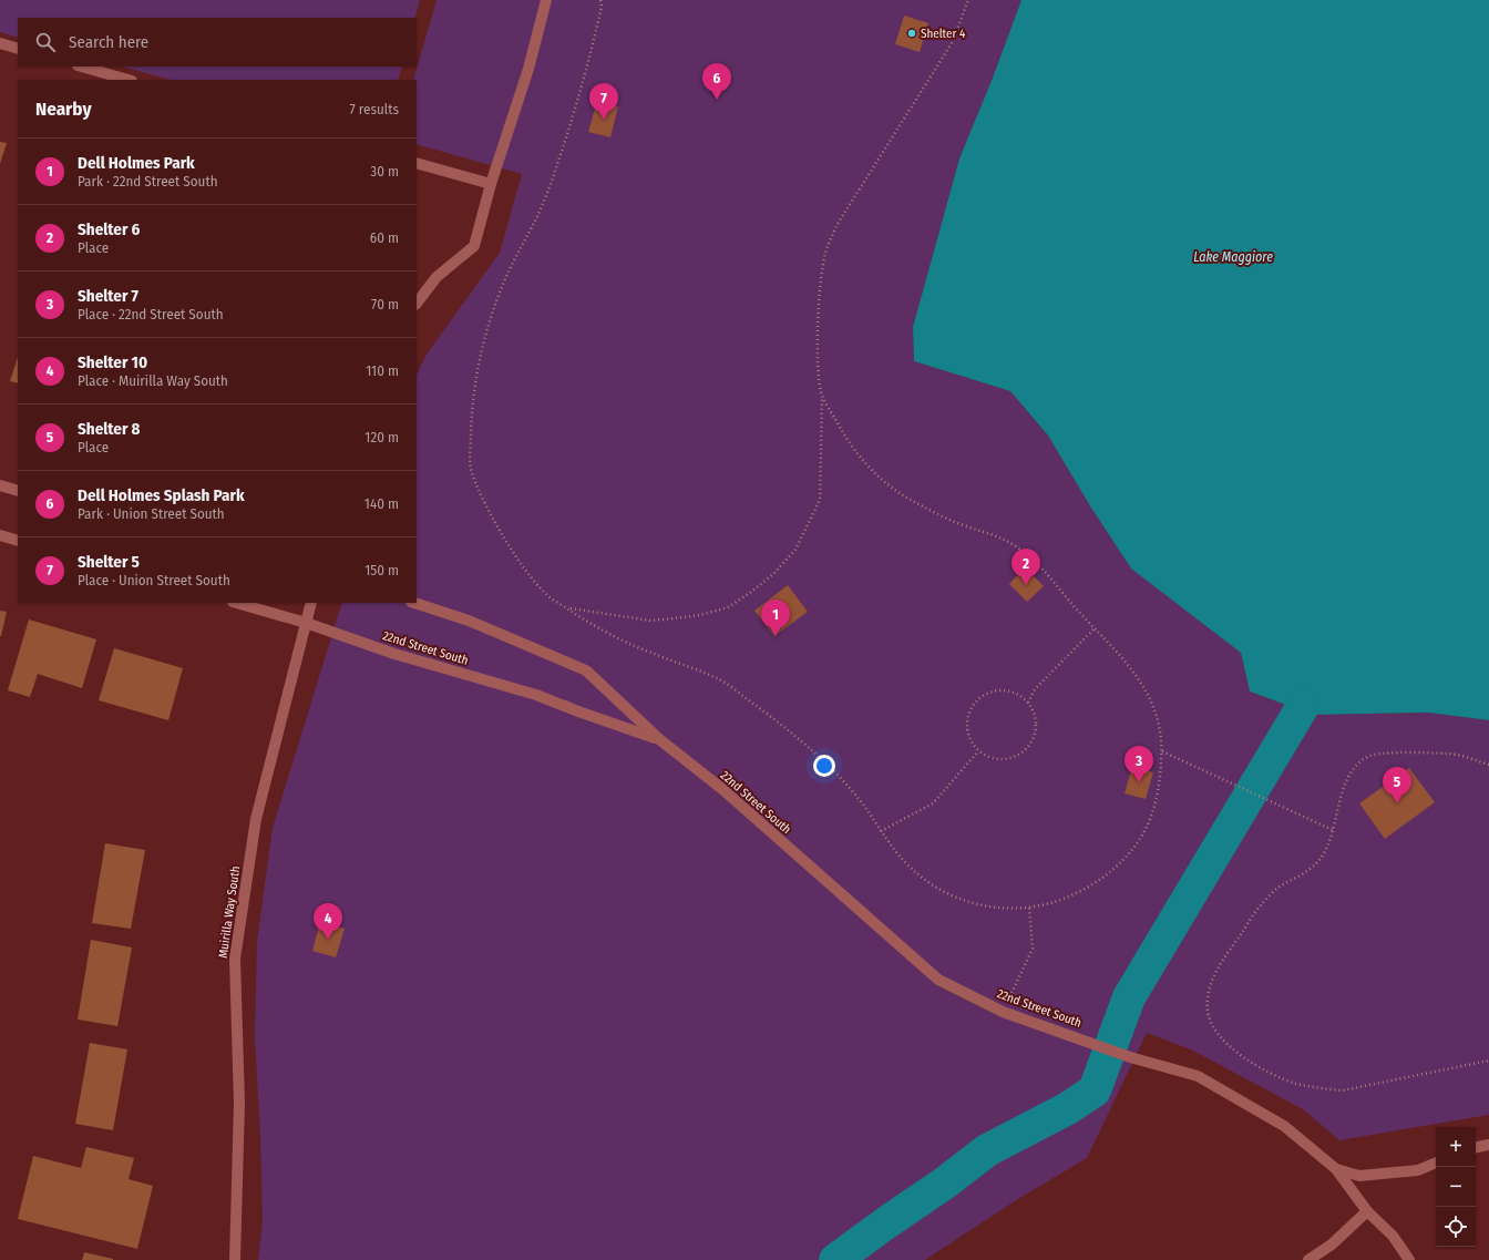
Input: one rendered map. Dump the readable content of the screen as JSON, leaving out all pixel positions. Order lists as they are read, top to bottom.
{
  "streets": {
    "street": ["22nd Street South", "Muirilla Way South"]
  },
  "crossings": [
    ["22nd Street South", "Muirilla Way South"]
  ],
  "water": ["Lake Maggiore"],
  "places": ["Shelter 4"],
  "page": {
    "search": "Search here",
    "pins": [
      "6",
      "7",
      "2",
      "1",
      "3",
      "5",
      "4"
    ],
    "heading": ["Nearby", "7 results"],
    "list": [
      {
        "mark": "1",
        "name": "Dell Holmes Park",
        "note": "Park · 22nd Street South",
        "value": "30 m"
      },
      {
        "mark": "2",
        "name": "Shelter 6",
        "note": "Place",
        "value": "60 m"
      },
      {
        "mark": "3",
        "name": "Shelter 7",
        "note": "Place · 22nd Street South",
        "value": "70 m"
      },
      {
        "mark": "4",
        "name": "Shelter 10",
        "note": "Place · Muirilla Way South",
        "value": "110 m"
      },
      {
        "mark": "5",
        "name": "Shelter 8",
        "note": "Place",
        "value": "120 m"
      },
      {
        "mark": "6",
        "name": "Dell Holmes Splash Park",
        "note": "Park · Union Street South",
        "value": "140 m"
      },
      {
        "mark": "7",
        "name": "Shelter 5",
        "note": "Place · Union Street South",
        "value": "150 m"
      }
    ],
    "map_buttons": ["+", "−"]
  }
}
